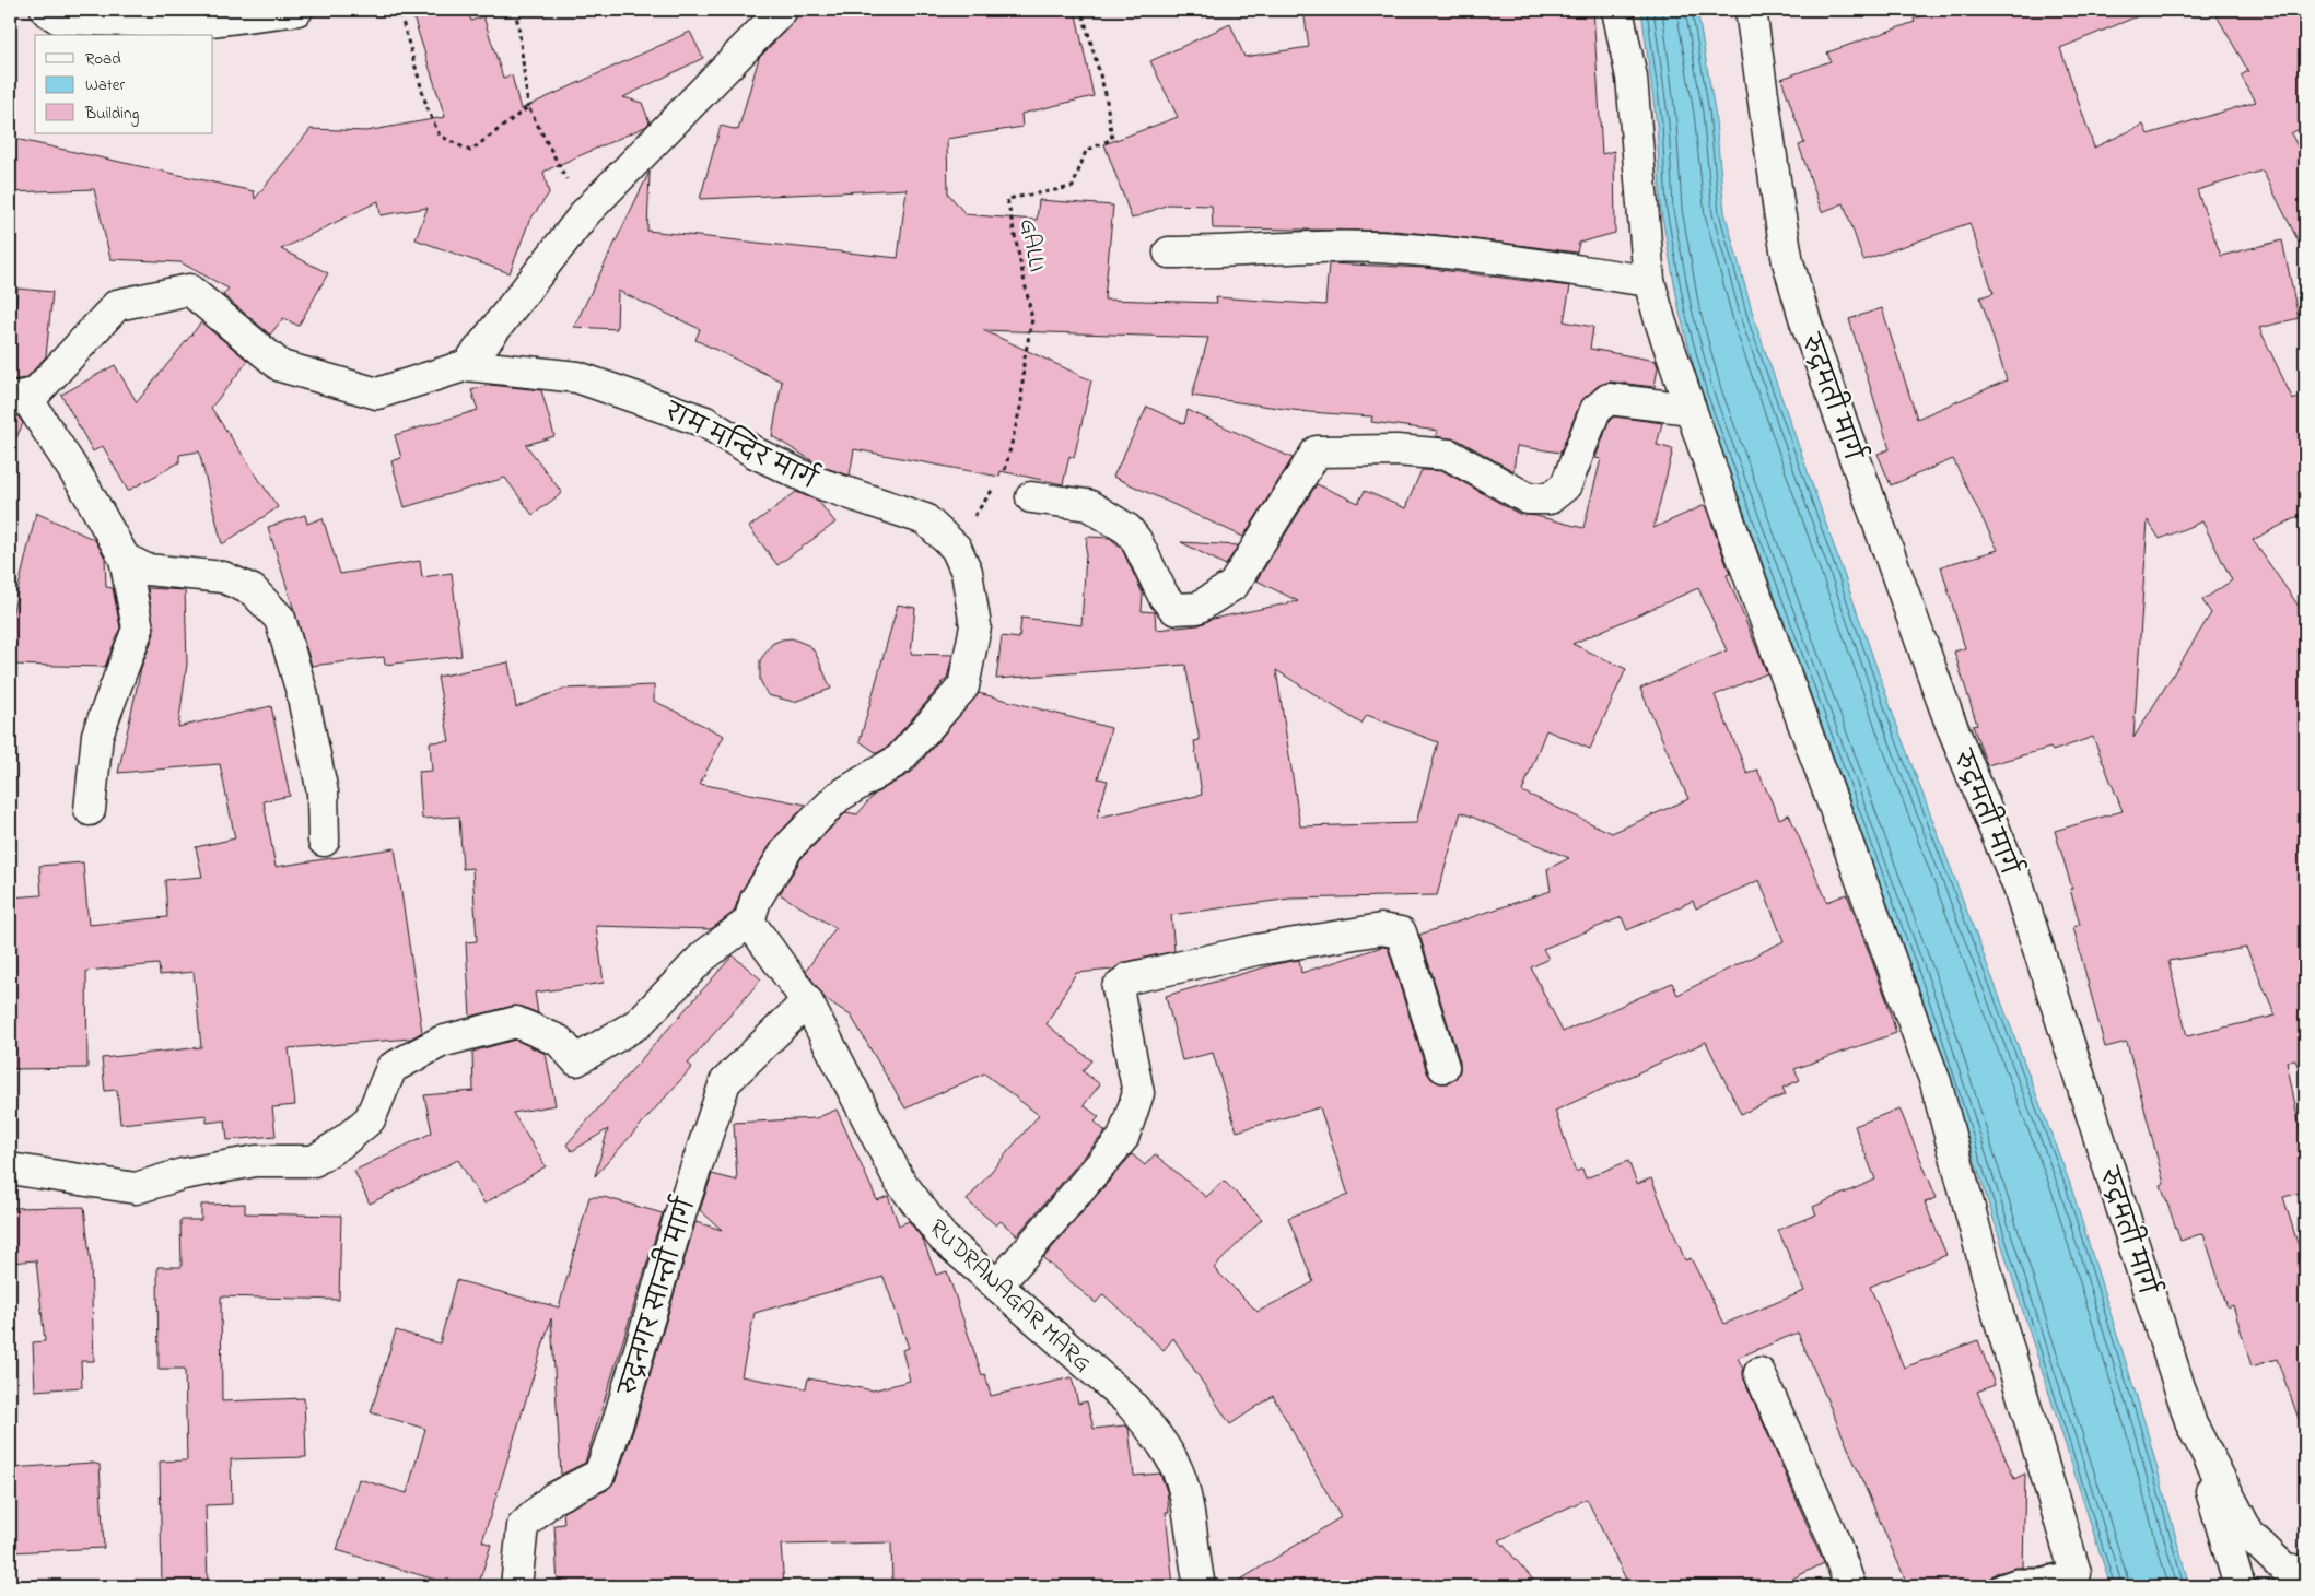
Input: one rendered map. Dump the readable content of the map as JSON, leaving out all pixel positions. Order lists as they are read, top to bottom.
{
  "streets": {
    "street": [
      "रुद्रमती मार्ग",
      "राम मन्दिर मार्ग",
      "RUDRANAGAR MARG",
      "रुद्रनगर सान्ती मार्ग"
    ],
    "path": ["GALLI"]
  },
  "crossings": [
    ["राम मन्दिर मार्ग", "RUDRANAGAR MARG"],
    ["RUDRANAGAR MARG", "रुद्रनगर सान्ती मार्ग"]
  ],
  "legend": ["Road", "Water", "Building"]
}
